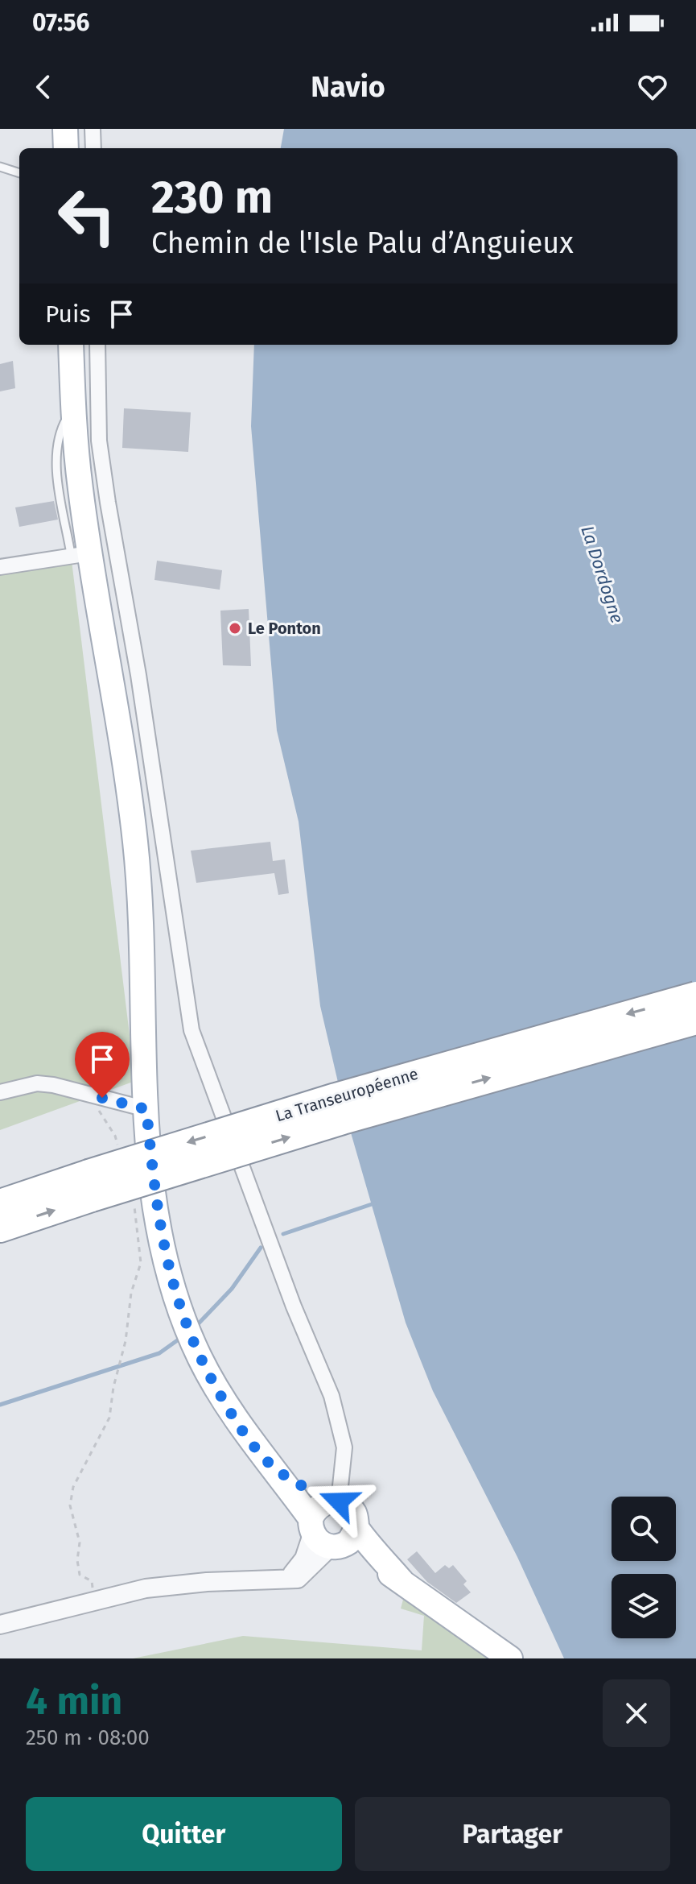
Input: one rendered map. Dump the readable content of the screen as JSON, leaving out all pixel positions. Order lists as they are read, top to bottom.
{
  "streets": {
    "highway": ["La Transeuropéenne"]
  },
  "water": ["La Dordogne"],
  "places": ["Le Ponton"],
  "page": {
    "status": "07:56",
    "header": "Navio",
    "turn": ["230 m", "Chemin de l'Isle Palu d’Anguieux"],
    "then": "Puis",
    "heading": ["4 min", "250 m · 08:00"],
    "buttons": ["Quitter", "Partager"]
  }
}
